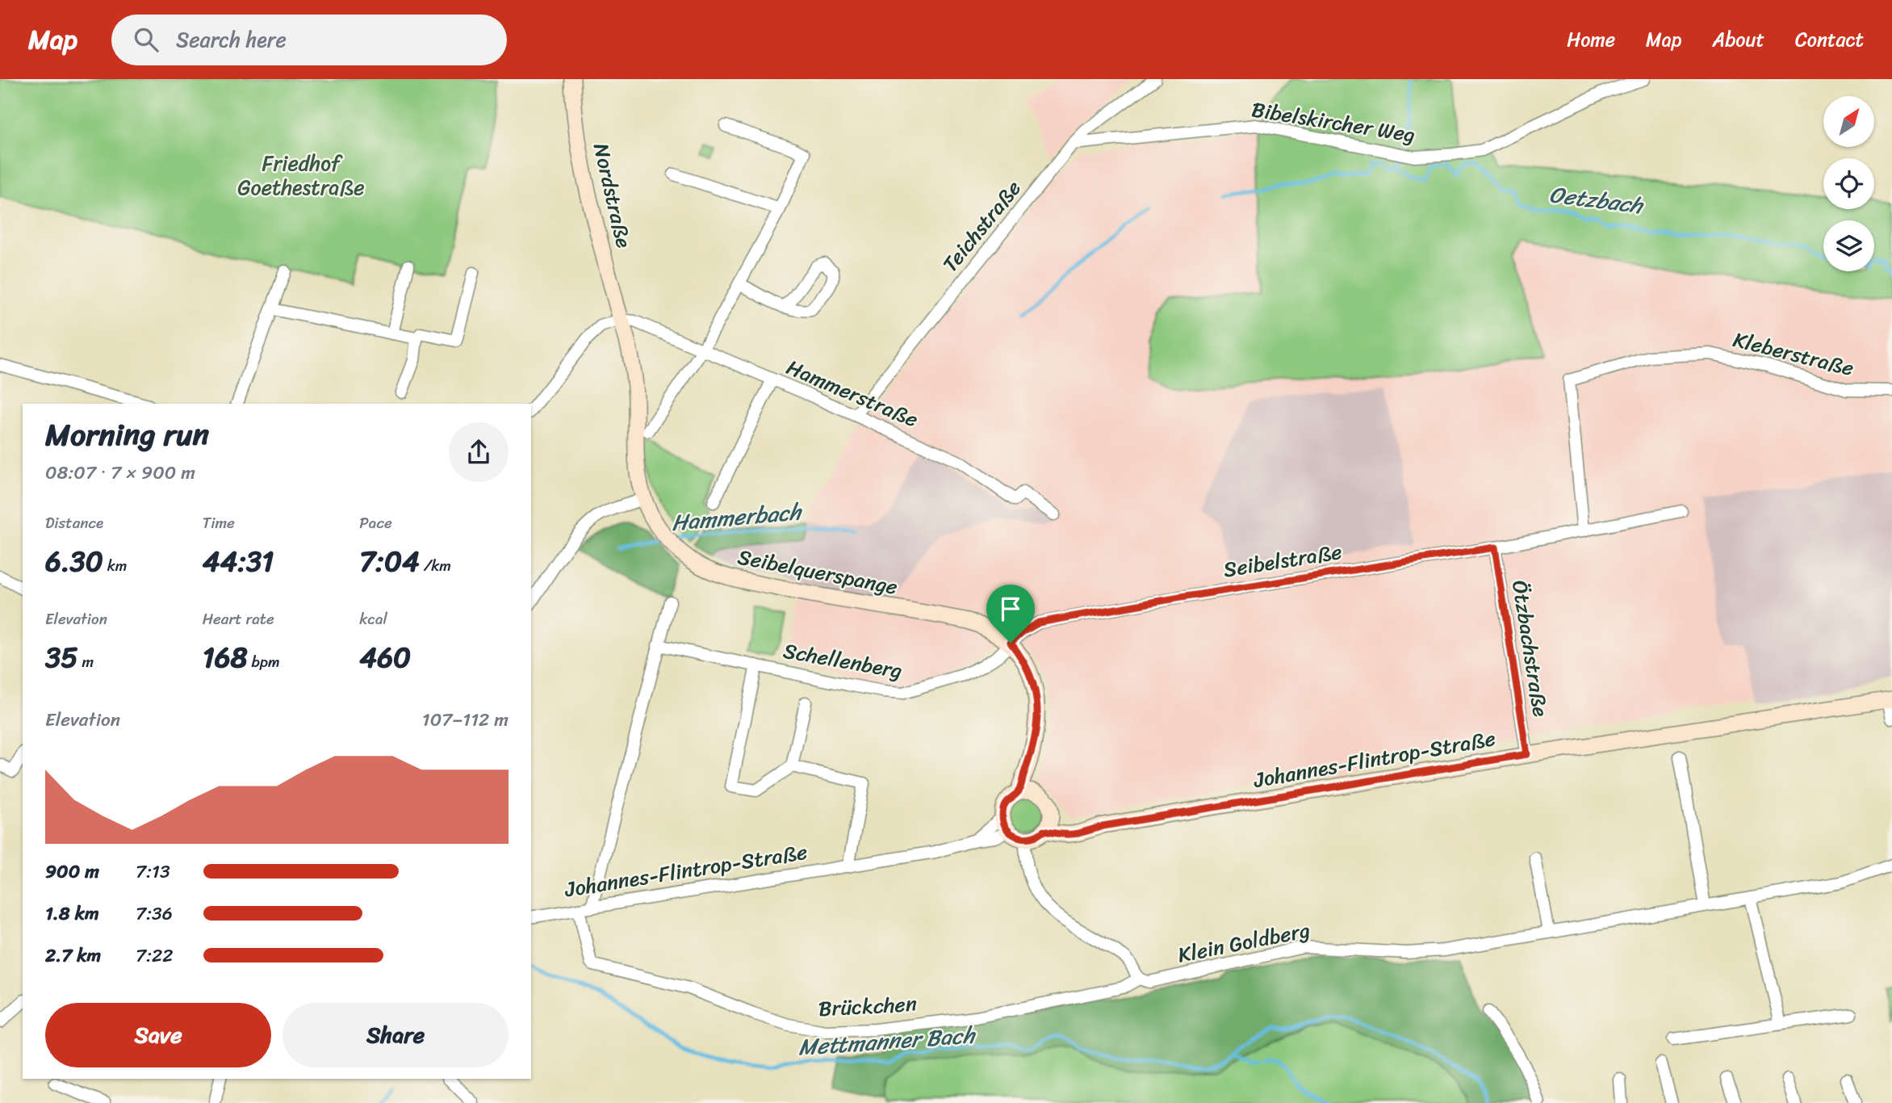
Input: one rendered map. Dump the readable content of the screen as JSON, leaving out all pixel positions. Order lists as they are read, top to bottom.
{
  "streets": {
    "main road": ["Nordstraße", "Seibelquerspange", "Johannes-Flintrop-Straße"],
    "street": [
      "Bibelskircher Weg",
      "Teichstraße",
      "Kleberstraße",
      "Hammerstraße",
      "Seibelstraße",
      "Ötzbachstraße",
      "Schellenberg",
      "Klein Goldberg",
      "Brückchen"
    ]
  },
  "crossings": [
    ["Bibelskircher Weg", "Teichstraße"],
    ["Nordstraße", "Hammerstraße"],
    ["Nordstraße", "Seibelquerspange"],
    ["Teichstraße", "Hammerstraße"],
    ["Kleberstraße", "Seibelstraße"],
    ["Seibelstraße", "Seibelquerspange"],
    ["Seibelstraße", "Ötzbachstraße"],
    ["Seibelstraße", "Schellenberg"],
    ["Seibelquerspange", "Schellenberg"],
    ["Ötzbachstraße", "Johannes-Flintrop-Straße"],
    ["Johannes-Flintrop-Straße", "Brückchen"],
    ["Klein Goldberg", "Brückchen"]
  ],
  "water": ["Oetzbach", "Hammerbach", "Mettmanner Bach"],
  "parks": ["Friedhof Goethestraße"],
  "north": "top right",
  "page": {
    "header": "Map",
    "search": "Search here",
    "nav": [
      "Home",
      "Map",
      "About",
      "Contact"
    ],
    "heading": ["Morning run", "08:07 · 7 × 900 m"],
    "stats": [
      ["Distance", "6.30 km"],
      ["Time", "44:31"],
      ["Pace", "7:04 /km"],
      ["Elevation", "35 m"],
      ["Heart rate", "168 bpm"],
      ["kcal", "460"]
    ],
    "chart": ["Elevation", "107–112 m"],
    "list": [
      {
        "name": "900 m",
        "note": "7:13"
      },
      {
        "name": "1.8 km",
        "note": "7:36"
      },
      {
        "name": "2.7 km",
        "note": "7:22"
      }
    ],
    "buttons": ["Save", "Share"]
  }
}
